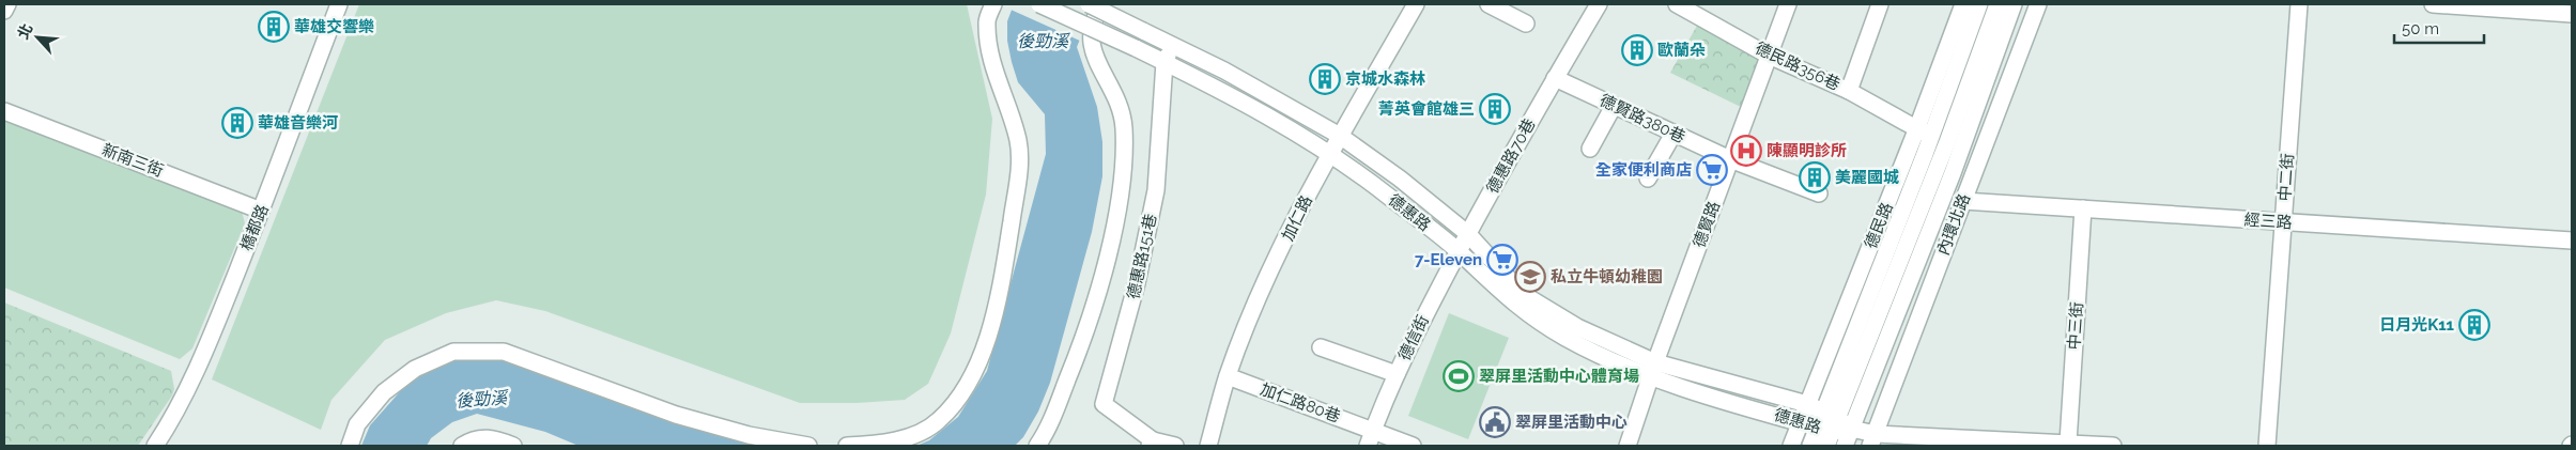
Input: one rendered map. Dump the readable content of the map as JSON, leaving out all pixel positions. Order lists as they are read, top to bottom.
{
  "streets": {
    "street": [
      "德民路356巷",
      "德賢路380巷",
      "德惠路70巷",
      "新南三街",
      "中二街",
      "德惠路",
      "加仁路",
      "經三路",
      "德賢路",
      "內環北路",
      "德民路",
      "橋都路",
      "德惠路151巷",
      "中三街",
      "德信街",
      "加仁路80巷"
    ]
  },
  "crossings": [
    ["德民路356巷", "德賢路"],
    ["德民路356巷", "內環北路"],
    ["德民路356巷", "德民路"],
    ["德賢路380巷", "德惠路70巷"],
    ["德賢路380巷", "德賢路"],
    ["德惠路70巷", "德惠路"],
    ["德惠路70巷", "德信街"],
    ["新南三街", "橋都路"],
    ["中二街", "經三路"],
    ["德惠路", "加仁路"],
    ["德惠路", "德賢路"],
    ["德惠路", "德民路"],
    ["德惠路", "德惠路151巷"],
    ["德惠路", "德信街"],
    ["加仁路", "加仁路80巷"],
    ["經三路", "內環北路"],
    ["經三路", "中三街"],
    ["德信街", "加仁路80巷"]
  ],
  "water": ["後勁溪"],
  "places": {
    "building": [
      "華雄交響樂",
      "歐蘭朵",
      "京城水森林",
      "菁英會館雄三",
      "華雄音樂河",
      "美麗國城",
      "日月光K11"
    ],
    "hospital": ["陳顯明診所"],
    "supermarket": ["全家便利商店", "7-Eleven"],
    "school or university": ["私立牛頓幼稚園"],
    "sports": ["翠屏里活動中心體育場"],
    "public building": ["翠屏里活動中心"]
  },
  "scale_bar": "50 m",
  "north": "top left"
}
